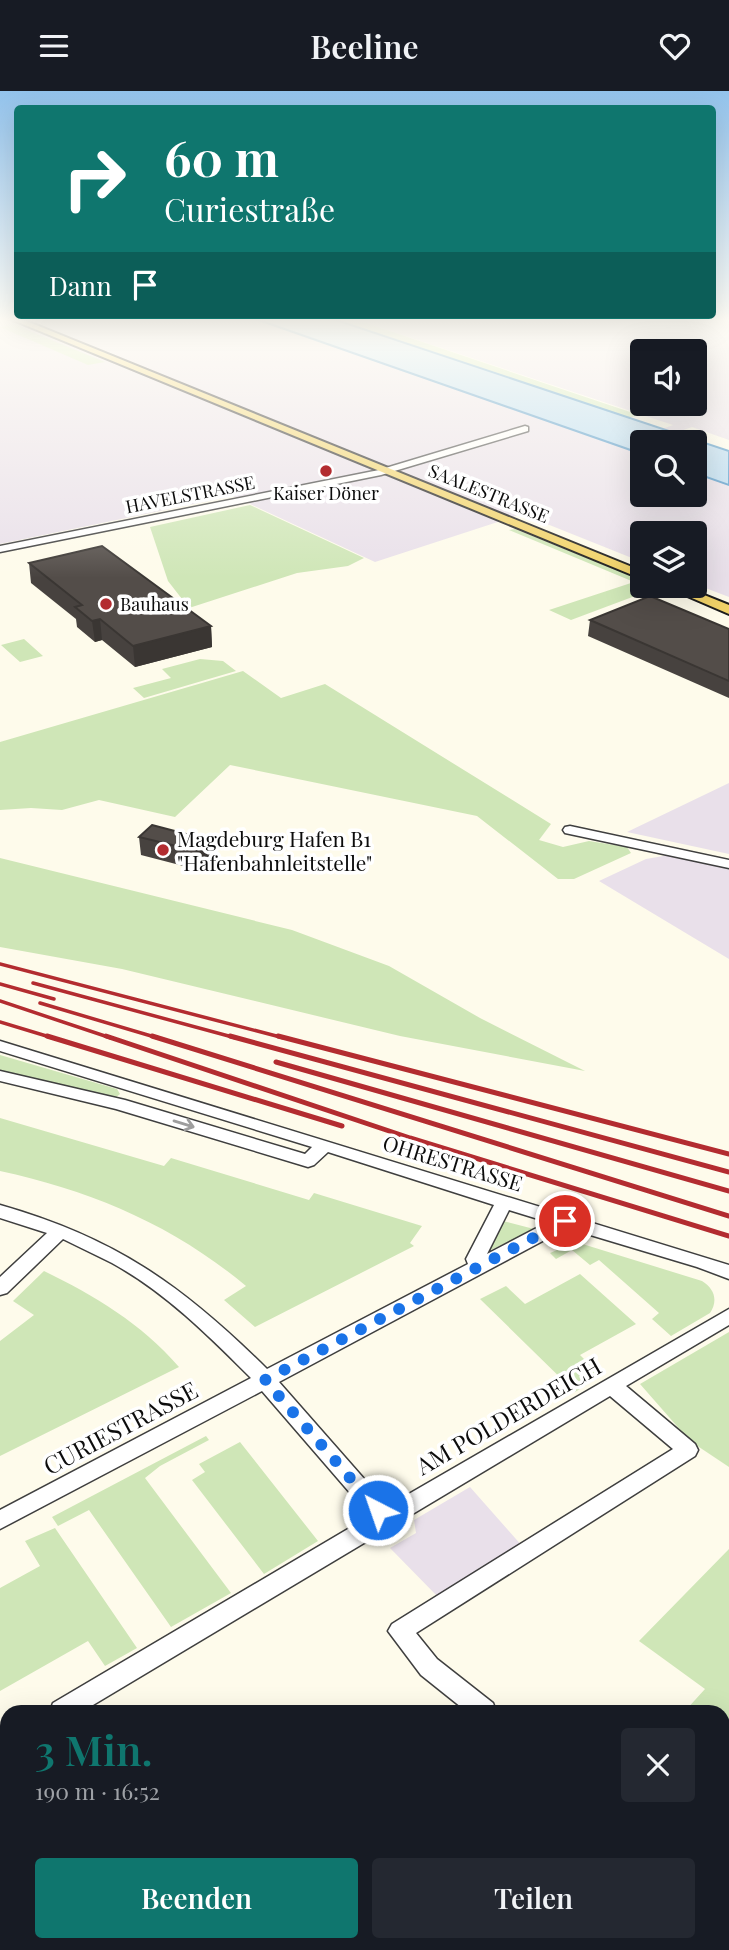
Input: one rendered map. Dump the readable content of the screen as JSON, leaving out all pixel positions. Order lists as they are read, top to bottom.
{
  "streets": {
    "main road": ["SAALESTRASSE"],
    "street": [
      "HAVELSTRASSE",
      "OHRESTRASSE",
      "AM POLDERDEICH",
      "CURIESTRASSE"
    ]
  },
  "crossings": [
    ["SAALESTRASSE", "HAVELSTRASSE"],
    ["OHRESTRASSE", "CURIESTRASSE"]
  ],
  "places": ["Kaiser Döner", "Bauhaus", "Magdeburg Hafen B1 \"Hafenbahnleitstelle\""],
  "page": {
    "header": "Beeline",
    "turn": ["60 m", "Curiestraße"],
    "then": "Dann",
    "heading": ["3 Min.", "190 m · 16:52"],
    "buttons": ["Beenden", "Teilen"]
  }
}
